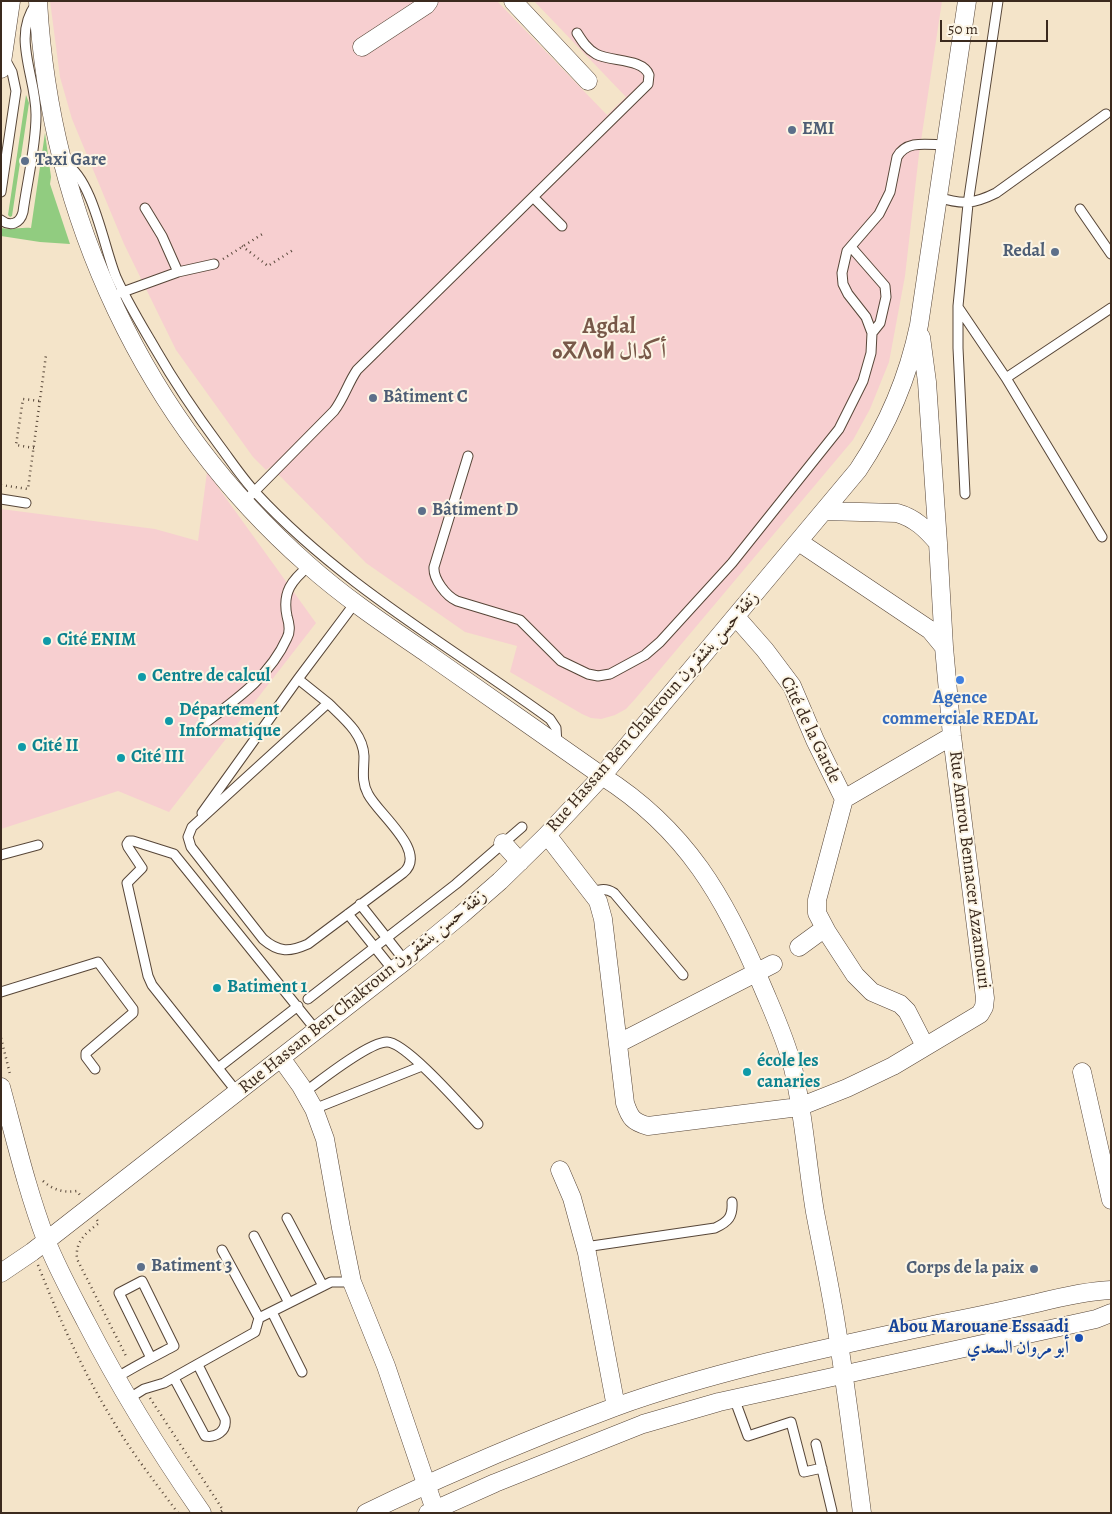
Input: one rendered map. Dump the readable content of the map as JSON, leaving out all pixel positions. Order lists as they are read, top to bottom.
{
  "streets": {
    "street": ["Rue Hassan Ben Chakroun زنقة حسن بنشقرون", "Cité de la Garde", "Rue Amrou Bennacer Azzamouri"]
  },
  "crossings": [
    ["Rue Hassan Ben Chakroun زنقة حسن بنشقرون", "Cité de la Garde"],
    ["Rue Hassan Ben Chakroun زنقة حسن بنشقرون", "Rue Amrou Bennacer Azzamouri"],
    ["Cité de la Garde", "Rue Amrou Bennacer Azzamouri"]
  ],
  "districts": ["Agdal ⴰⴳⴷⴰⵍ أكدال"],
  "places": [
    "EMI",
    "Taxi Gare",
    "Redal",
    "Bâtiment C",
    "Bâtiment D",
    "Cité ENIM",
    "Centre de calcul",
    "Agence commerciale REDAL",
    "Département Informatique",
    "Cité II",
    "Cité III",
    "Batiment 1",
    "école les canaries",
    "Batiment 3",
    "Corps de la paix",
    "Abou Marouane Essaadi أبو مروان السعدي"
  ],
  "scale_bar": "50 m"
}
